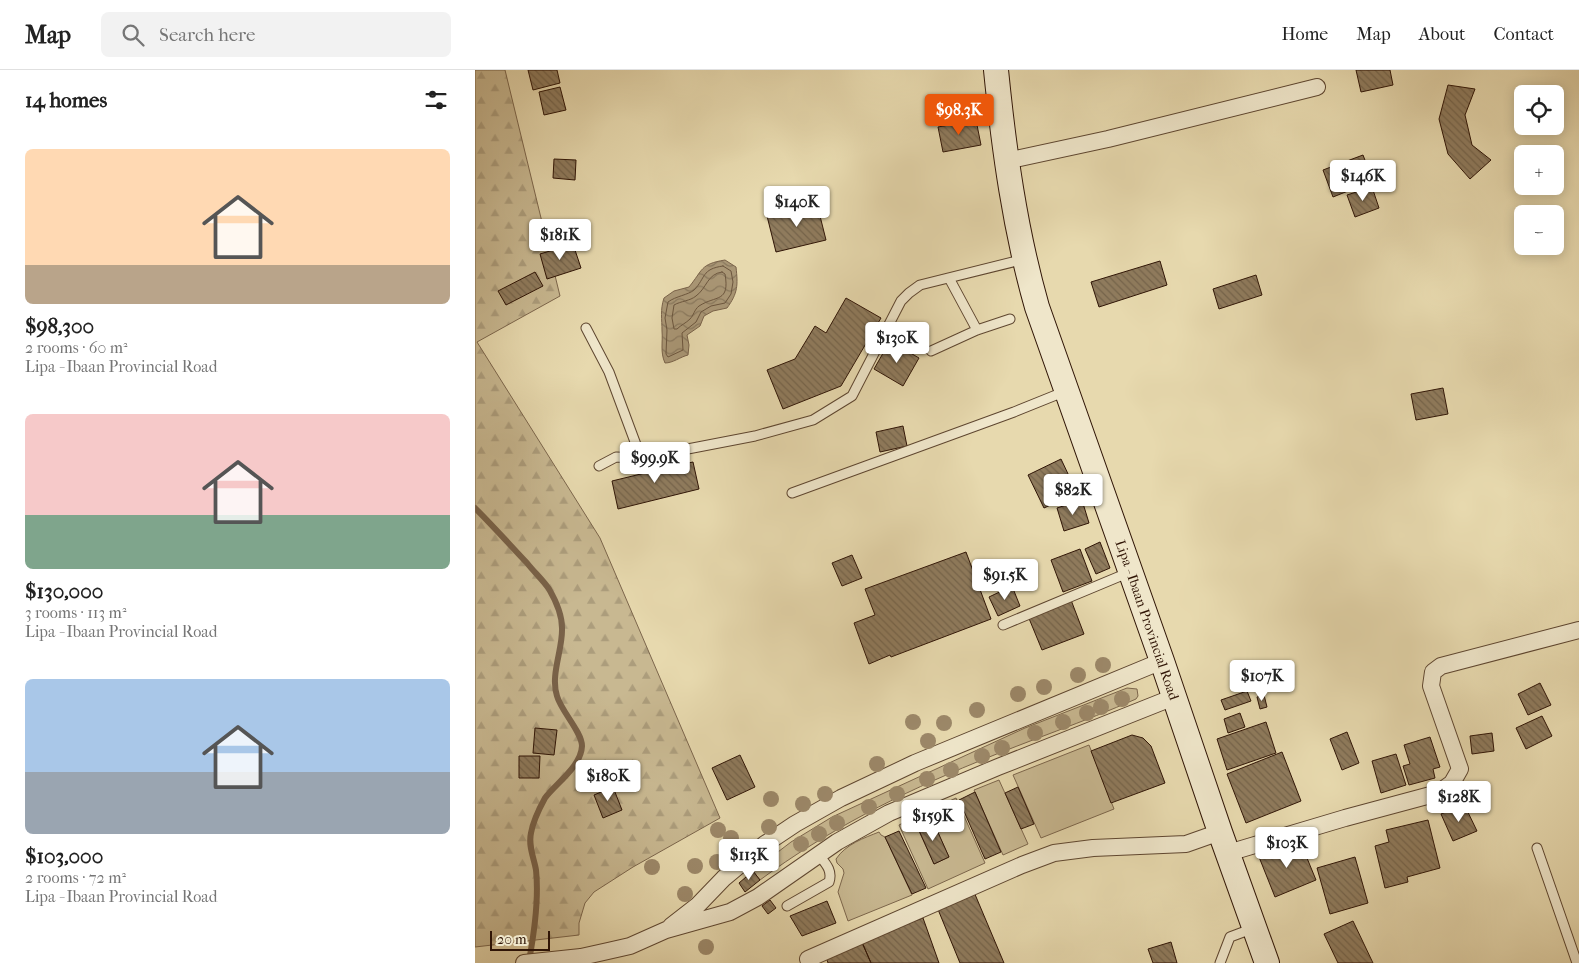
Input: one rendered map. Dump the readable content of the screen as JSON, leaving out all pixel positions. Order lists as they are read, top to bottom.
{
  "streets": {
    "main road": ["Lipa - Ibaan Provincial Road"]
  },
  "scale_bar": "20 m",
  "page": {
    "header": "Map",
    "search": "Search here",
    "nav": [
      "Home",
      "Map",
      "About",
      "Contact"
    ],
    "heading": "14 homes",
    "map_buttons": ["+", "−"],
    "price": [
      "$98.3K",
      "$146K",
      "$140K",
      "$181K",
      "$130K",
      "$99.9K",
      "$82K",
      "$91.5K",
      "$107K",
      "$180K",
      "$128K",
      "$159K",
      "$103K",
      "$113K"
    ],
    "list": [
      {
        "name": "$98,300",
        "note": "2 rooms · 60 m² · Lipa - Ibaan Provincial Road"
      },
      {
        "name": "$130,000",
        "note": "3 rooms · 113 m² · Lipa - Ibaan Provincial Road"
      },
      {
        "name": "$103,000",
        "note": "2 rooms · 72 m² · Lipa - Ibaan Provincial Road"
      }
    ],
    "scale": "20 m"
  }
}
